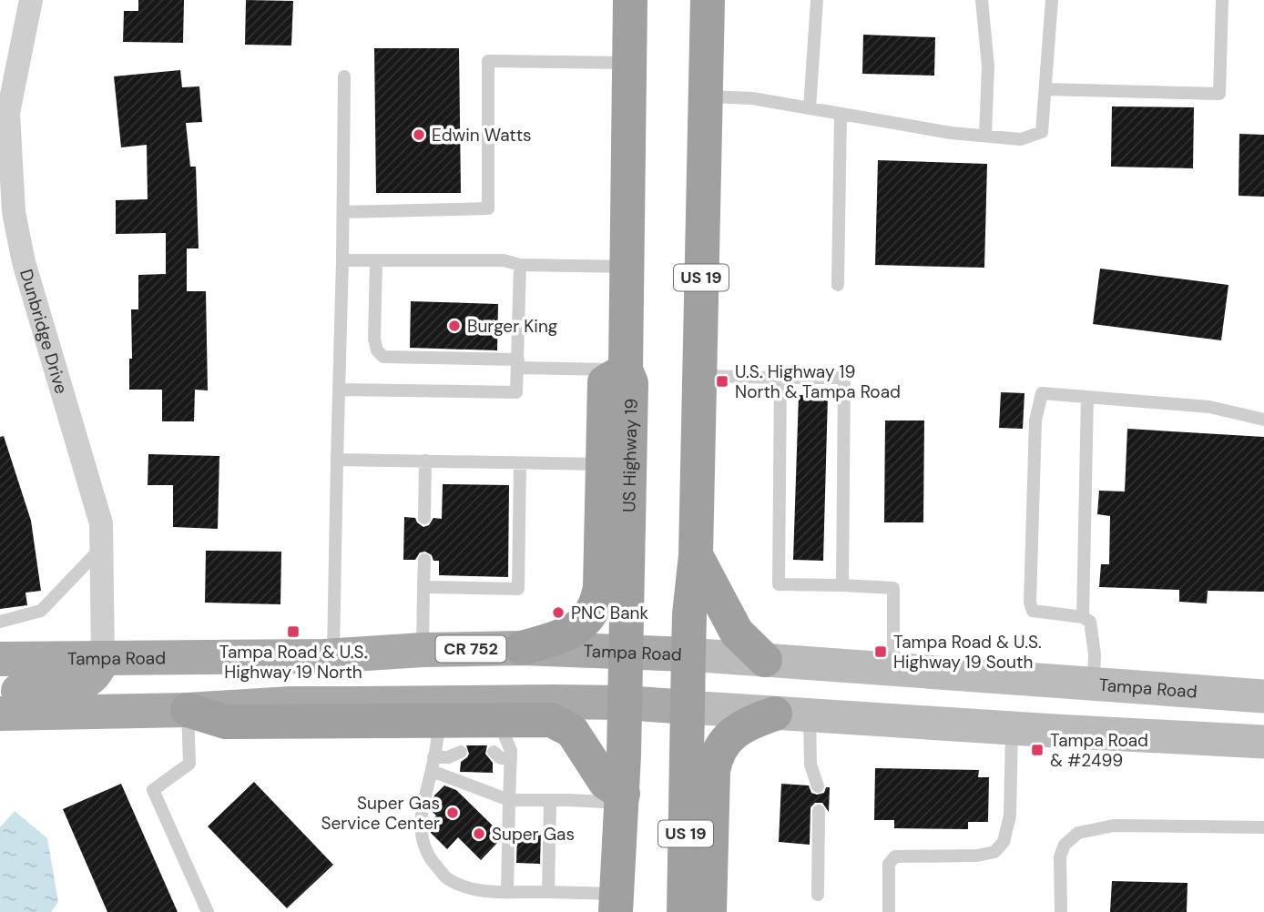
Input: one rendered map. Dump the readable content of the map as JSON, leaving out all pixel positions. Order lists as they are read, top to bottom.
{
  "streets": {
    "highway": ["US 19", "US Highway 19"],
    "main road": ["CR 752", "Tampa Road"],
    "street": ["Dunbridge Drive"]
  },
  "crossings": [
    ["US 19", "Tampa Road"],
    ["Dunbridge Drive", "Tampa Road"],
    ["US Highway 19", "Tampa Road"]
  ],
  "places": {
    "other": [
      "Edwin Watts",
      "Burger King",
      "PNC Bank",
      "Super Gas Service Center",
      "Super Gas"
    ],
    "transit": [
      "U.S. Highway 19 North & Tampa Road",
      "Tampa Road & U.S. Highway 19 North",
      "Tampa Road & U.S. Highway 19 South",
      "Tampa Road & #2499"
    ]
  }
}
